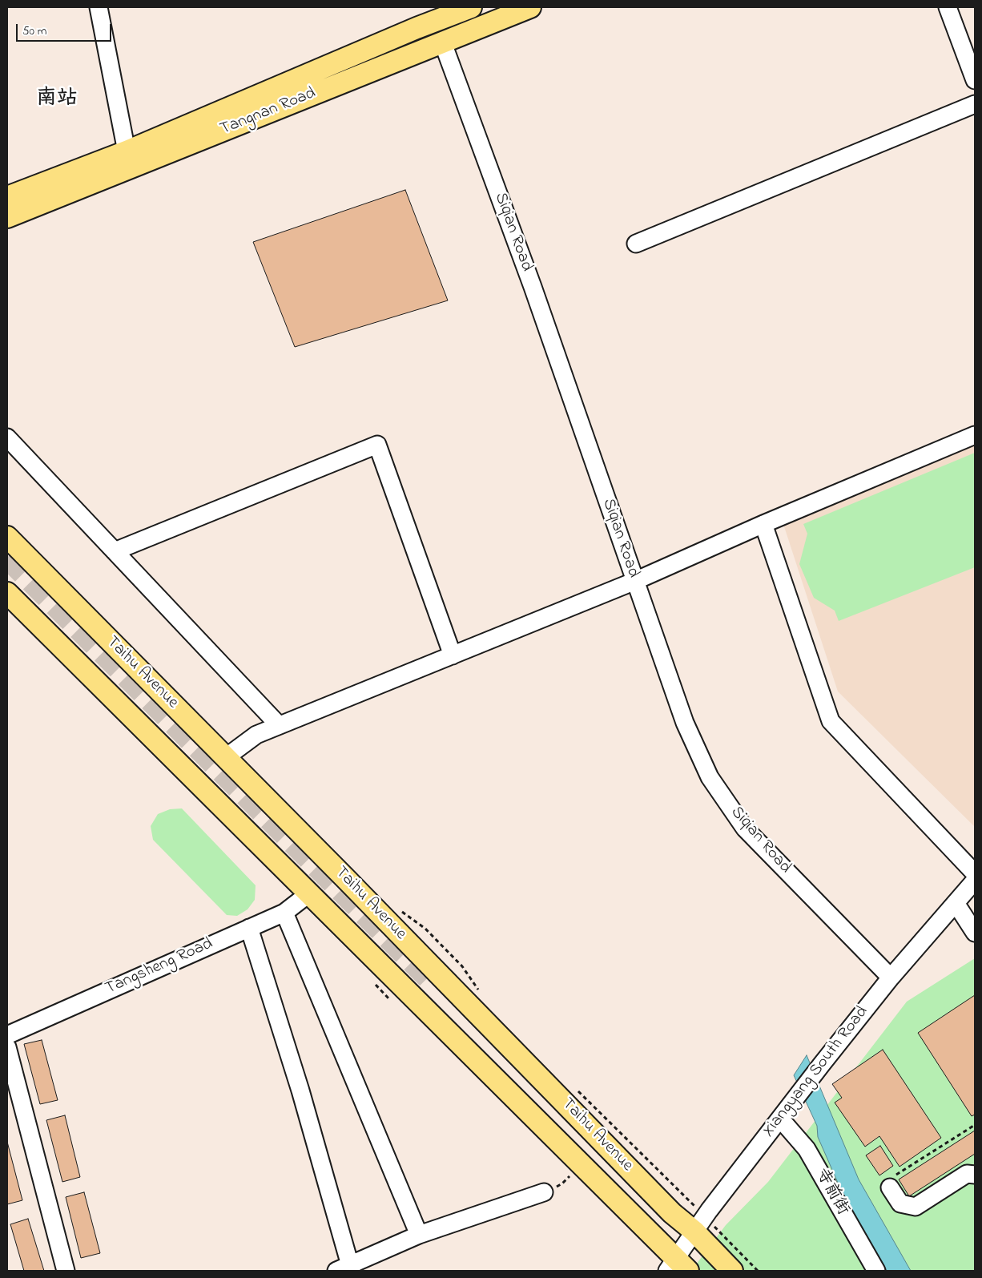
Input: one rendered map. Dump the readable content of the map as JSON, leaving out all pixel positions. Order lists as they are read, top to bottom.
{
  "streets": {
    "main road": ["Tangnan Road", "Taihu Avenue"],
    "street": [
      "Siqian Road",
      "Tangsheng Road",
      "Xiangyang South Road",
      "寺前街"
    ]
  },
  "crossings": [
    ["Tangnan Road", "Siqian Road"],
    ["Siqian Road", "Xiangyang South Road"],
    ["Taihu Avenue", "Tangsheng Road"],
    ["Taihu Avenue", "Xiangyang South Road"],
    ["Xiangyang South Road", "寺前街"]
  ],
  "districts": ["南站"],
  "scale_bar": "50 m"
}
